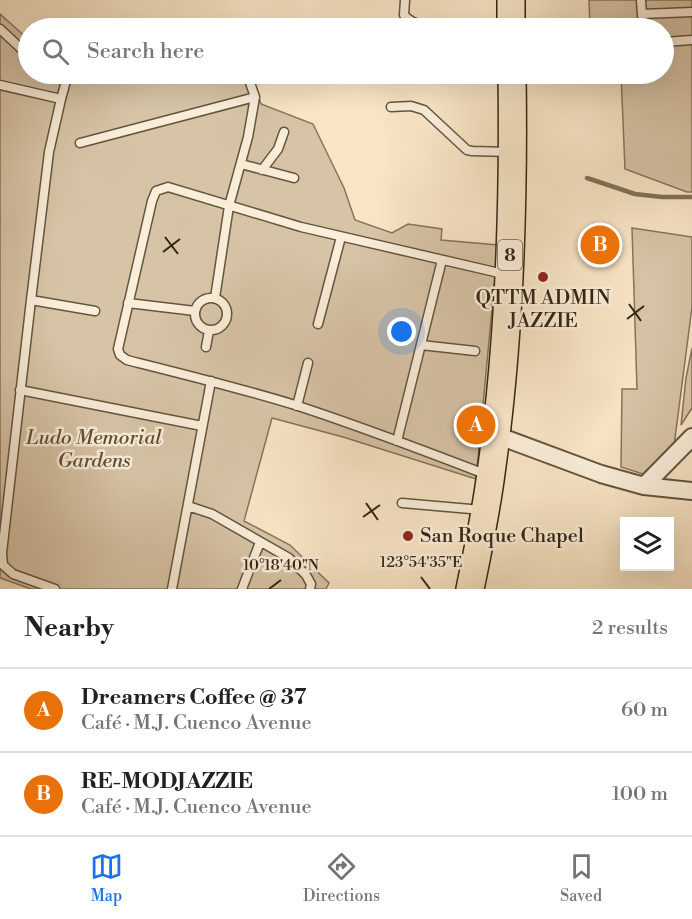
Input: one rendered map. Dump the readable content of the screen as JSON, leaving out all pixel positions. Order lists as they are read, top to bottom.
{
  "streets": {
    "main road": ["8"]
  },
  "parks": ["Ludo Memorial Gardens"],
  "places": ["QTTM ADMIN JAZZIE", "San Roque Chapel"],
  "page": {
    "search": "Search here",
    "pins": ["B", "A"],
    "heading": ["Nearby", "2 results"],
    "list": [
      {
        "mark": "A",
        "name": "Dreamers Coffee @ 37",
        "note": "Café · M.J. Cuenco Avenue",
        "value": "60 m"
      },
      {
        "mark": "B",
        "name": "RE-MODJAZZIE",
        "note": "Café · M.J. Cuenco Avenue",
        "value": "100 m"
      }
    ],
    "nav": ["Map", "Directions", "Saved"]
  },
  "coordinates": ["123°54'35\"E", "10°18'40\"N"]
}
